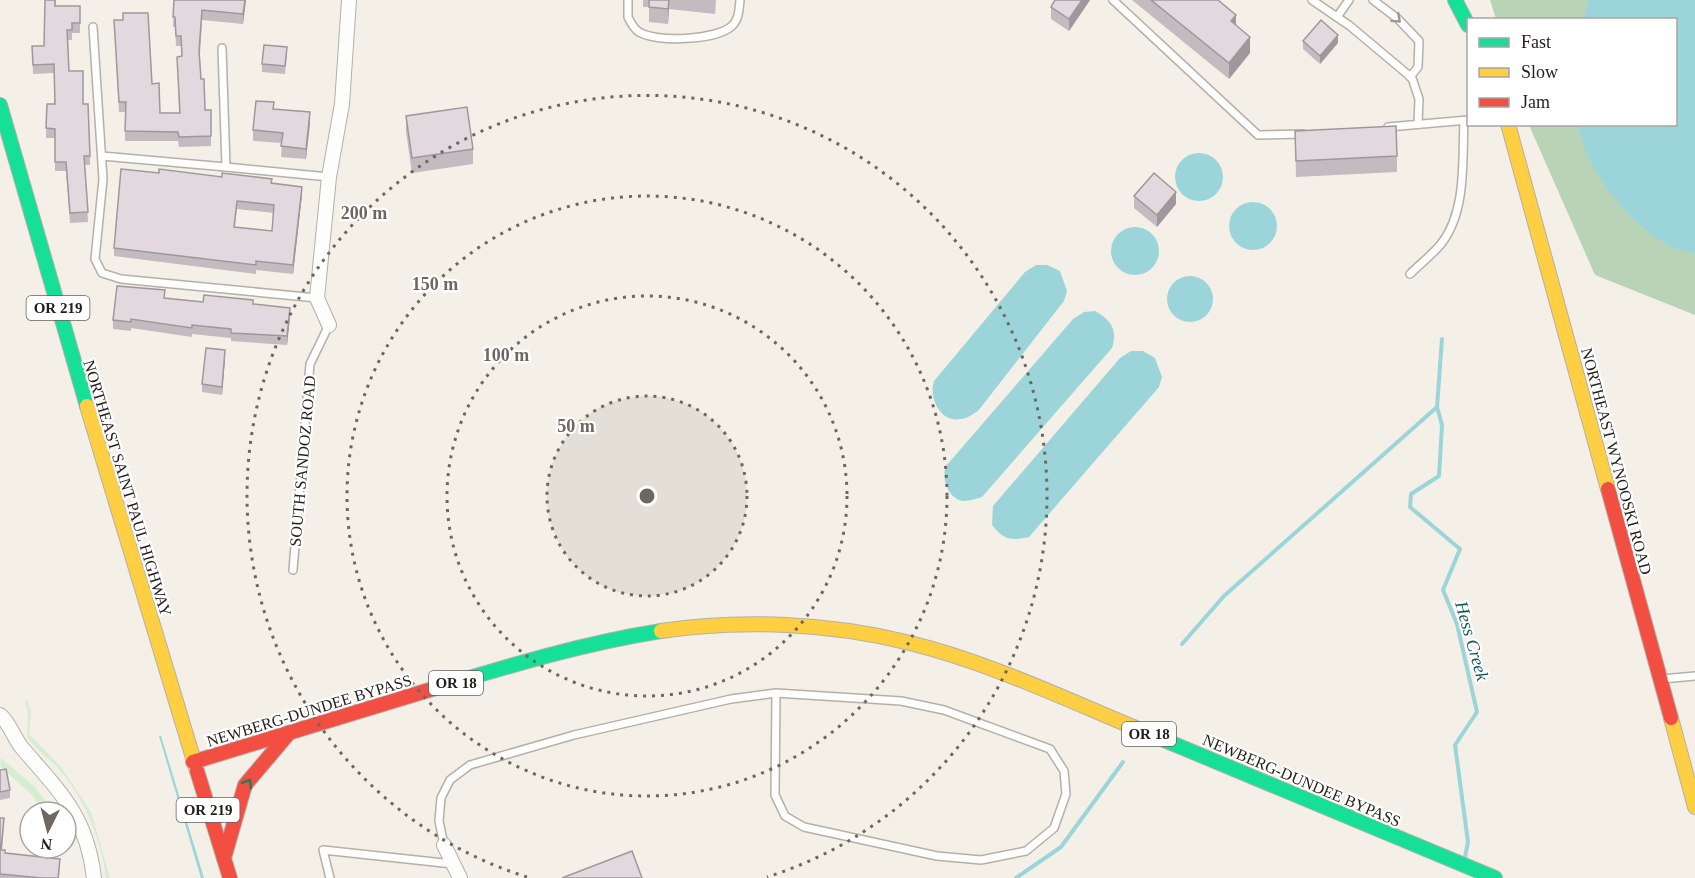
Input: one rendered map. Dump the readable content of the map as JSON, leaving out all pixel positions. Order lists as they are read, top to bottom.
{
  "streets": {
    "main road": [
      "OR 219",
      "NORTHEAST WYNOOSKI ROAD",
      "NORTHEAST SAINT PAUL HIGHWAY",
      "OR 18",
      "NEWBERG-DUNDEE BYPASS"
    ],
    "street": ["SOUTH SANDOZ ROAD"]
  },
  "crossings": [
    ["NORTHEAST SAINT PAUL HIGHWAY", "NEWBERG-DUNDEE BYPASS"]
  ],
  "water": ["Hess Creek"],
  "legend": ["Fast", "Slow", "Jam"],
  "north": "bottom",
  "rings": [
    "200 m",
    "150 m",
    "100 m",
    "50 m"
  ]
}
